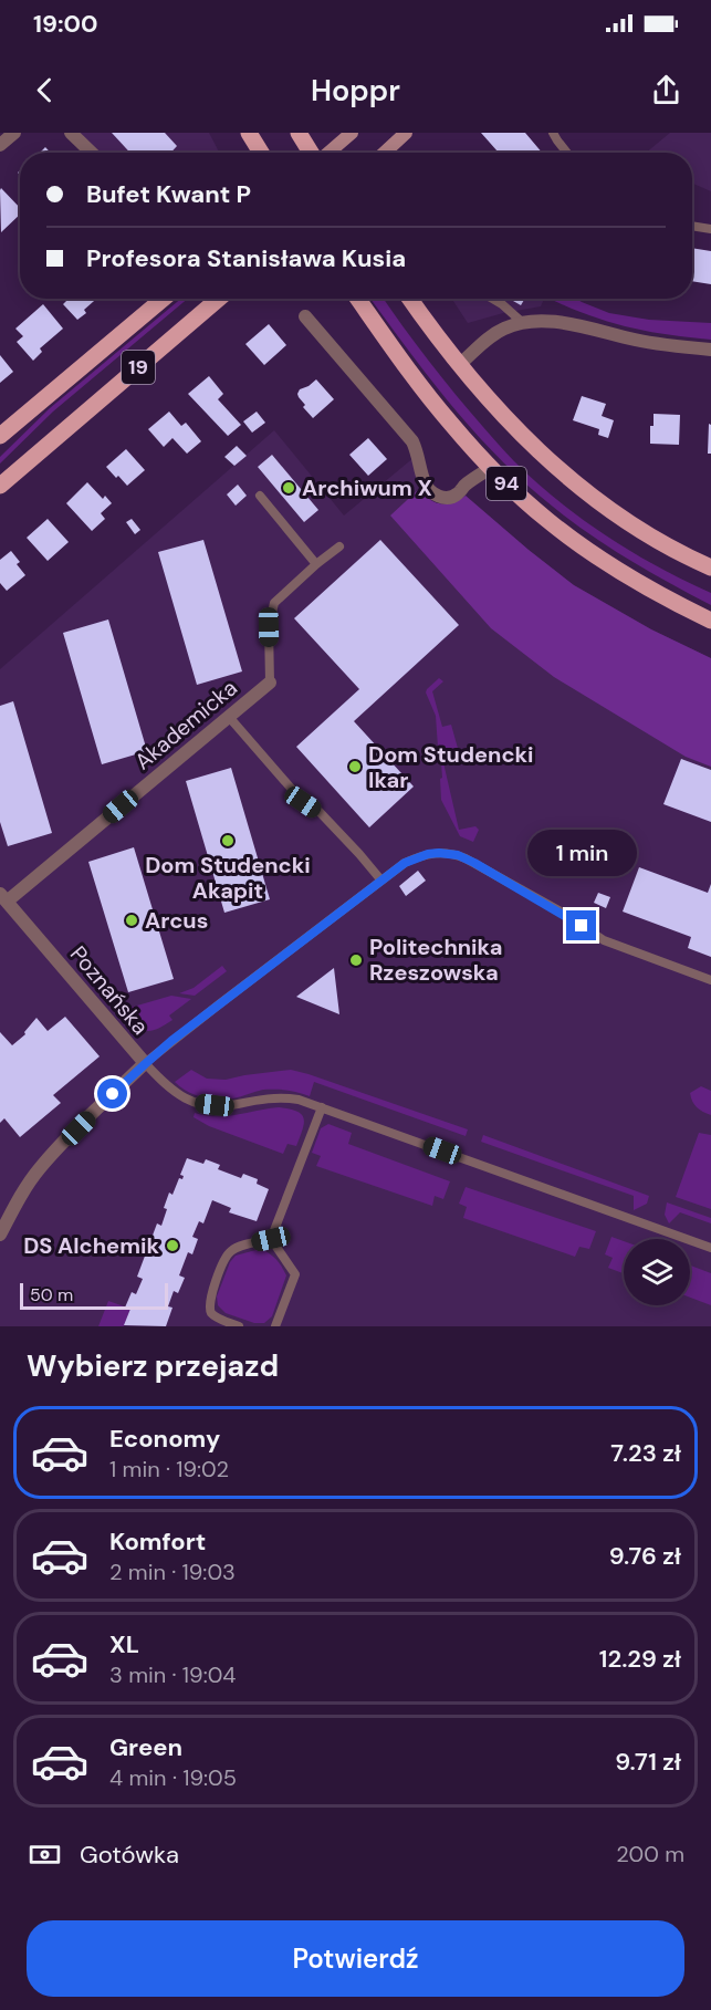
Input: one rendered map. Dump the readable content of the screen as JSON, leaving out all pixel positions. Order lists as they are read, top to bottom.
{
  "streets": {
    "main road": ["19", "94"],
    "street": ["Akademicka", "Poznańska"]
  },
  "crossings": [
    ["Akademicka", "Poznańska"]
  ],
  "places": [
    "Archiwum X",
    "Dom Studencki Ikar",
    "Dom Studencki Akapit",
    "Arcus",
    "Politechnika Rzeszowska",
    "DS Alchemik"
  ],
  "scale_bar": "50 m",
  "page": {
    "status": "19:00",
    "header": "Hoppr",
    "banner": ["Bufet Kwant P", "Profesora Stanisława Kusia"],
    "bubble": "1 min",
    "scale": "50 m",
    "heading": "Wybierz przejazd",
    "list": [
      {
        "name": "Economy",
        "note": "1 min · 19:02",
        "value": "7.23 zł"
      },
      {
        "name": "Komfort",
        "note": "2 min · 19:03",
        "value": "9.76 zł"
      },
      {
        "name": "XL",
        "note": "3 min · 19:04",
        "value": "12.29 zł"
      },
      {
        "name": "Green",
        "note": "4 min · 19:05",
        "value": "9.71 zł"
      }
    ],
    "pay": ["Gotówka", "200 m"],
    "buttons": "Potwierdź"
  }
}
